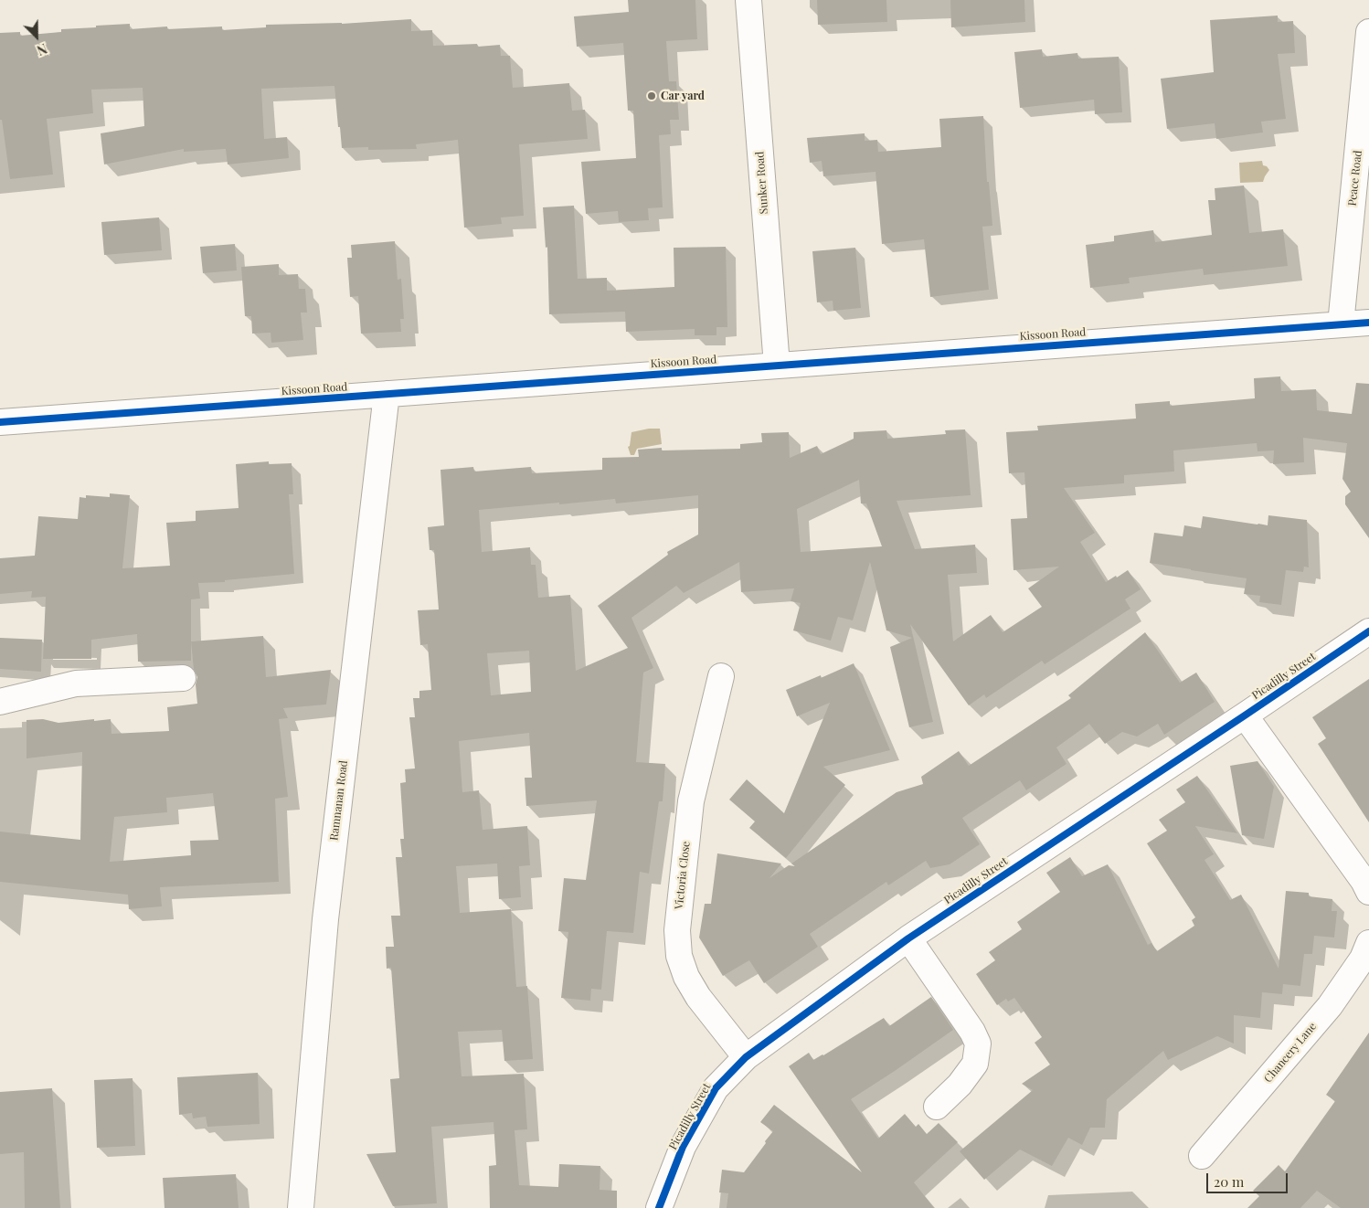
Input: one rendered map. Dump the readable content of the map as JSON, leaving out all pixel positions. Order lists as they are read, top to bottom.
{
  "streets": {
    "street": [
      "Peace Road",
      "Sunker Road",
      "Kissoon Road",
      "Picadilly Street",
      "Ramnanan Road",
      "Victoria Close",
      "Chancery Lane"
    ]
  },
  "crossings": [
    ["Peace Road", "Kissoon Road"],
    ["Sunker Road", "Kissoon Road"],
    ["Kissoon Road", "Ramnanan Road"],
    ["Picadilly Street", "Victoria Close"]
  ],
  "places": ["Car yard"],
  "scale_bar": "20 m",
  "north": "bottom right"
}
